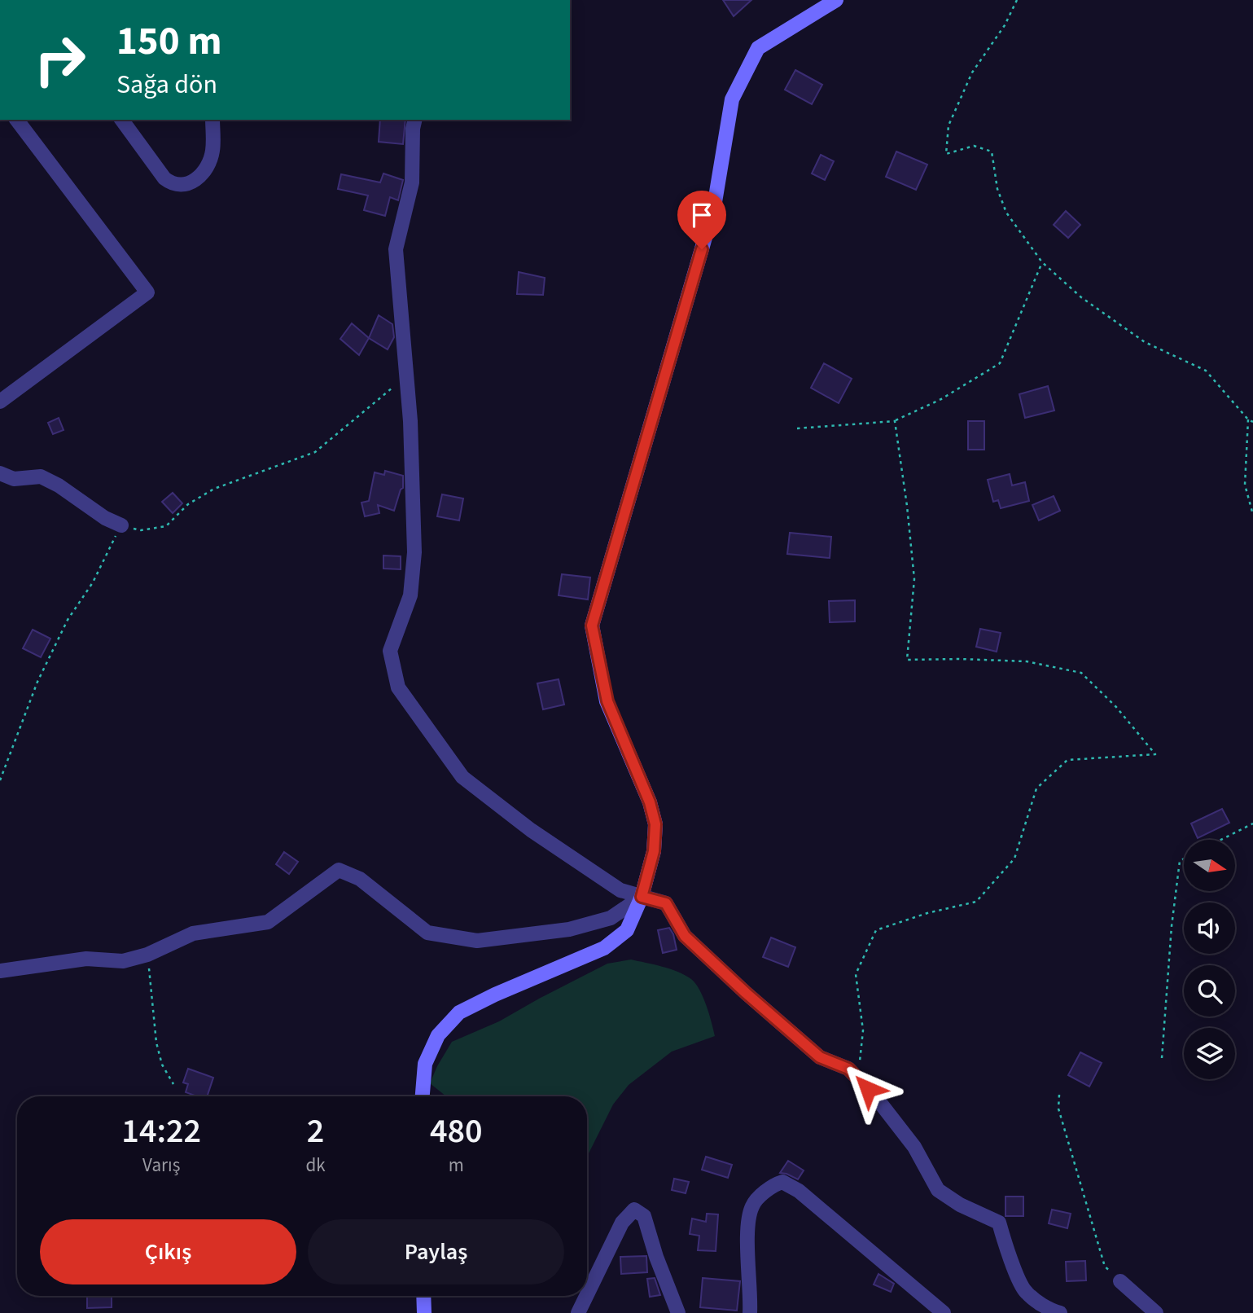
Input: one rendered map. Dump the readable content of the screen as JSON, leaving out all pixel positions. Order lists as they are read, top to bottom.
{
  "north": "right",
  "page": {
    "turn": ["150 m", "Sağa dön"],
    "eta": [
      "14:22",
      "Varış",
      "2",
      "dk",
      "480",
      "m"
    ],
    "buttons": ["Çıkış", "Paylaş"]
  }
}
